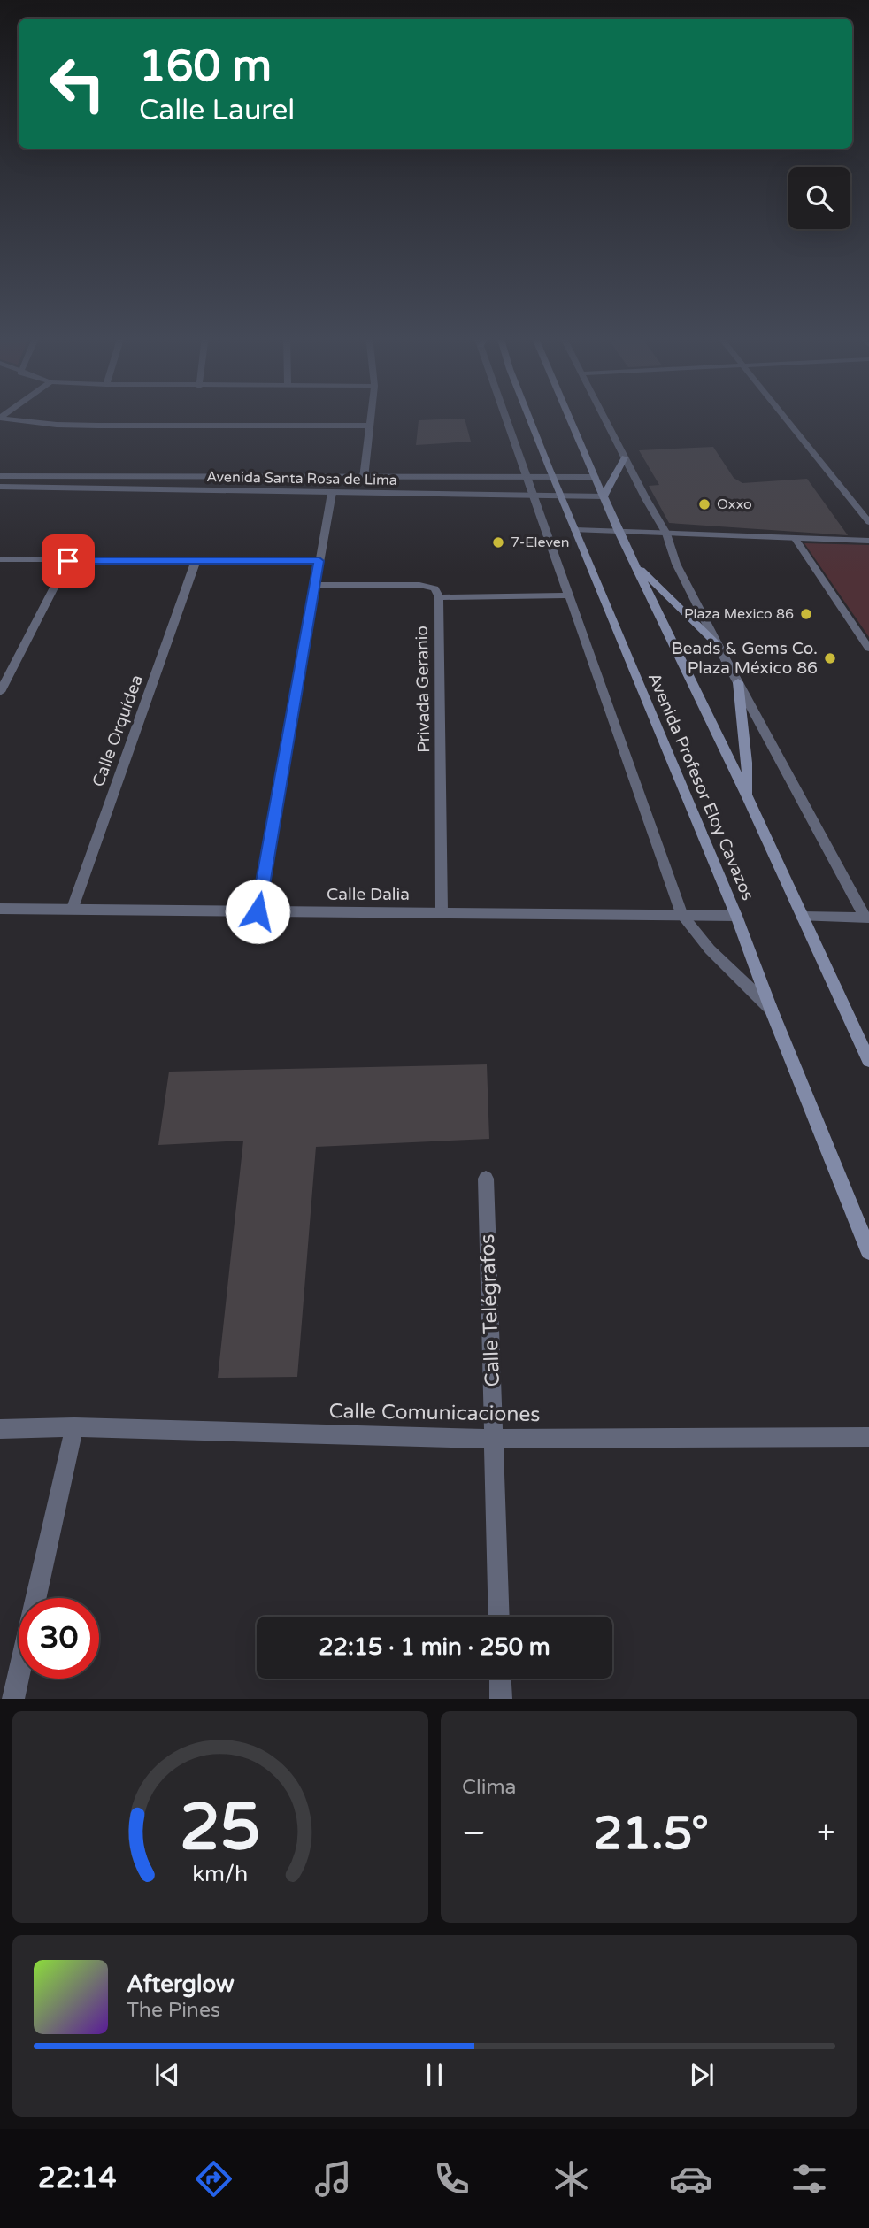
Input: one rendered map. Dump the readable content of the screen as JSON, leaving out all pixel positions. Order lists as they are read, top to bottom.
{
  "streets": {
    "main road": ["Avenida Profesor Eloy Cavazos"],
    "street": [
      "Avenida Santa Rosa de Lima",
      "Privada Geranio",
      "Calle Orquídea",
      "Calle Dalia",
      "Calle Telégrafos",
      "Calle Comunicaciones"
    ]
  },
  "crossings": [
    ["Avenida Santa Rosa de Lima", "Avenida Profesor Eloy Cavazos"],
    ["Privada Geranio", "Calle Dalia"],
    ["Calle Orquídea", "Calle Dalia"],
    ["Avenida Profesor Eloy Cavazos", "Calle Dalia"],
    ["Calle Telégrafos", "Calle Comunicaciones"]
  ],
  "places": [
    "Oxxo",
    "7-Eleven",
    "Plaza Mexico 86",
    "Beads & Gems Co. Plaza México 86"
  ],
  "page": {
    "turn": ["160 m", "Calle Laurel"],
    "limit": "30",
    "trip": "22:15 · 1 min · 250 m",
    "tile": "Clima",
    "heat": ["−", "21.5°", "+"],
    "song": ["Afterglow", "The Pines"],
    "tabs": "22:14",
    "gauge": ["25", "km/h"]
  }
}
